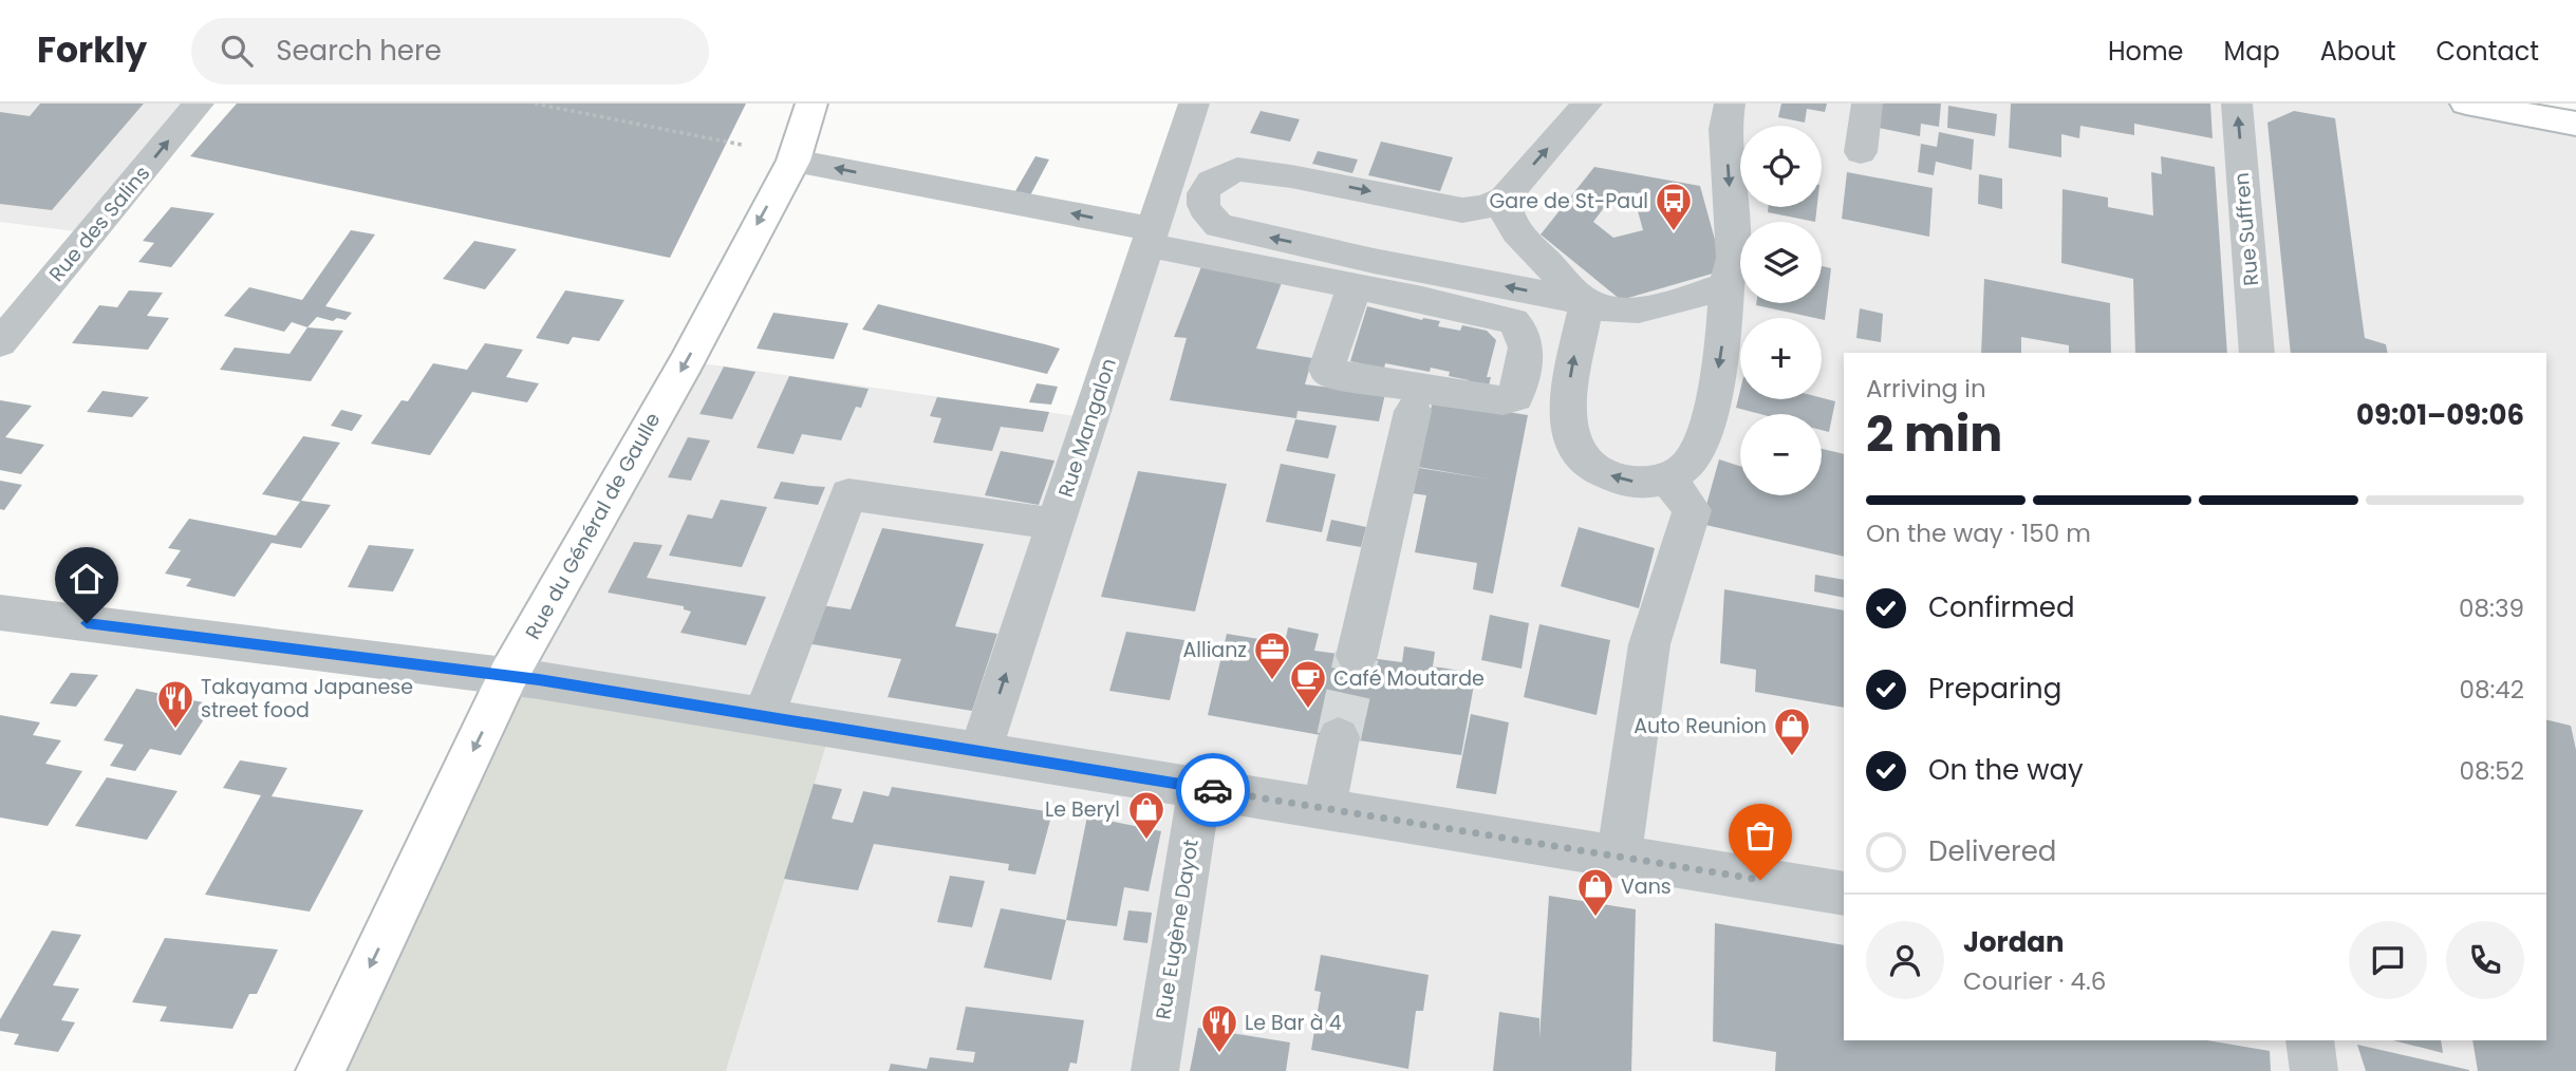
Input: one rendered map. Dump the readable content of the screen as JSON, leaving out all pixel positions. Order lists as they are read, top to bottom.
{
  "streets": {
    "main road": ["Rue du Général de Gaulle"],
    "street": [
      "Rue des Salins",
      "Rue Suffren",
      "Rue Mangalon",
      "Rue Eugène Dayot"
    ]
  },
  "one_way": ["Rue des Salins", "Rue Suffren", "Rue du Général de Gaulle"],
  "places": {
    "bus stop": ["Gare de St-Paul"],
    "office": ["Allianz"],
    "cafe": ["Café Moutarde"],
    "restaurant": ["Takayama Japanese street food", "Le Bar à 4"],
    "shop": ["Auto Reunion", "Le Beryl", "Vans"]
  },
  "page": {
    "header": "Forkly",
    "search": "Search here",
    "nav": [
      "Home",
      "Map",
      "About",
      "Contact"
    ],
    "map_buttons": ["+", "−"],
    "heading": ["2 min", "Arriving in", "09:01–09:06"],
    "panel": ["Jordan", "Courier · 4.6"],
    "bar": "On the way · 150 m",
    "list": [
      ["Confirmed", "08:39"],
      ["Preparing", "08:42"],
      ["On the way", "08:52"],
      "Delivered"
    ]
  }
}
